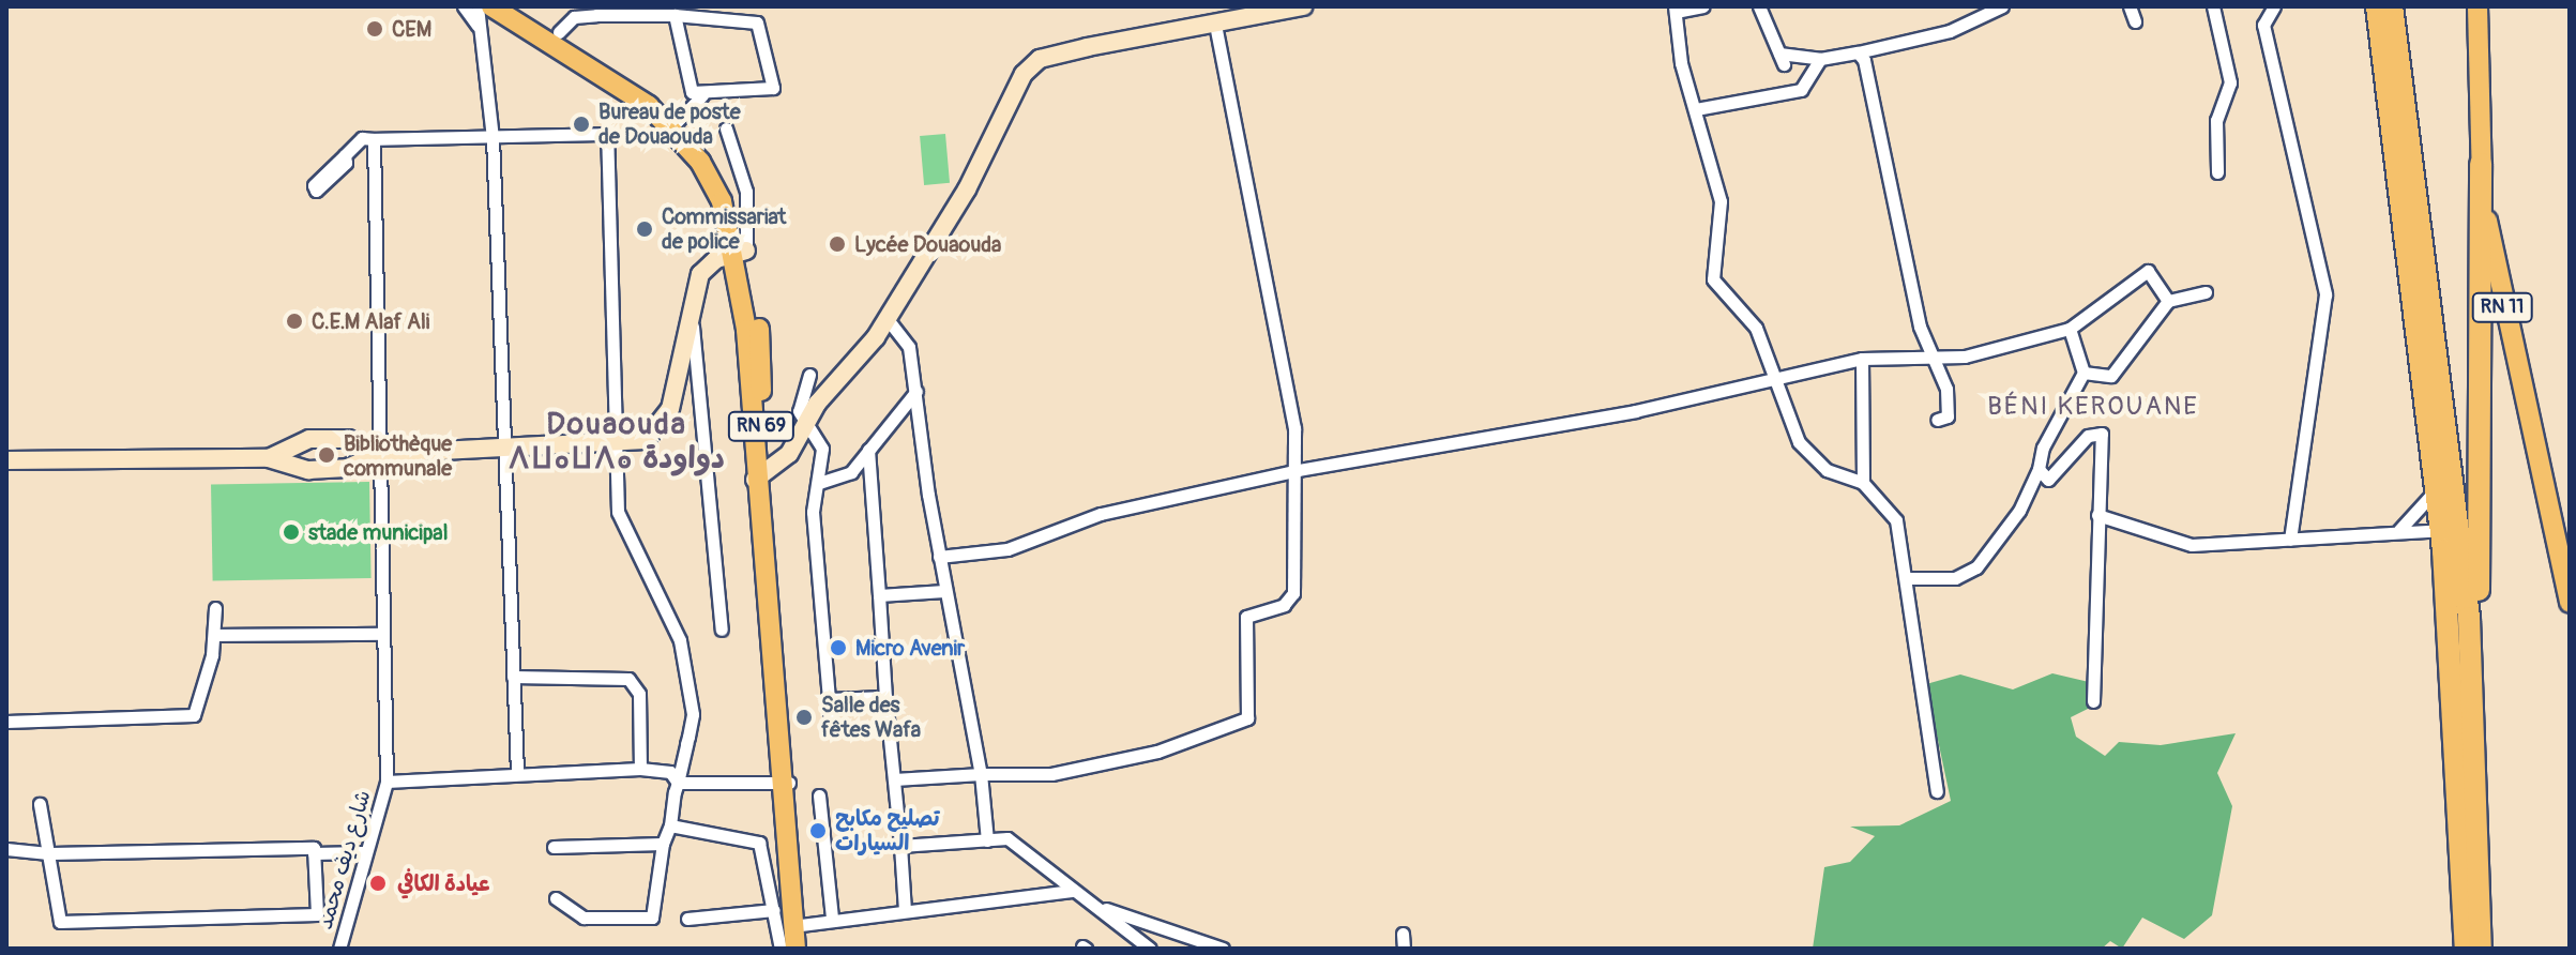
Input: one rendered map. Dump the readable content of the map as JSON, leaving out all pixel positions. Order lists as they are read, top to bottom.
{
  "streets": {
    "main road": ["RN 11", "RN 69"],
    "street": ["شارع ديف محمد"]
  },
  "districts": ["BÉNI KEROUANE", "Douaouda ⴷⵡⴰⵡⴷⴰ دواودة"],
  "places": [
    "CEM",
    "Bureau de poste de Douaouda",
    "Commissariat de police",
    "Lycée Douaouda",
    "C.E.M Alaf Ali",
    "Bibliothèque communale",
    "stade municipal",
    "Micro Avenir",
    "Salle des fêtes Wafa",
    "تصليح مكابح السيارات",
    "عيادة الكافي"
  ]
}
